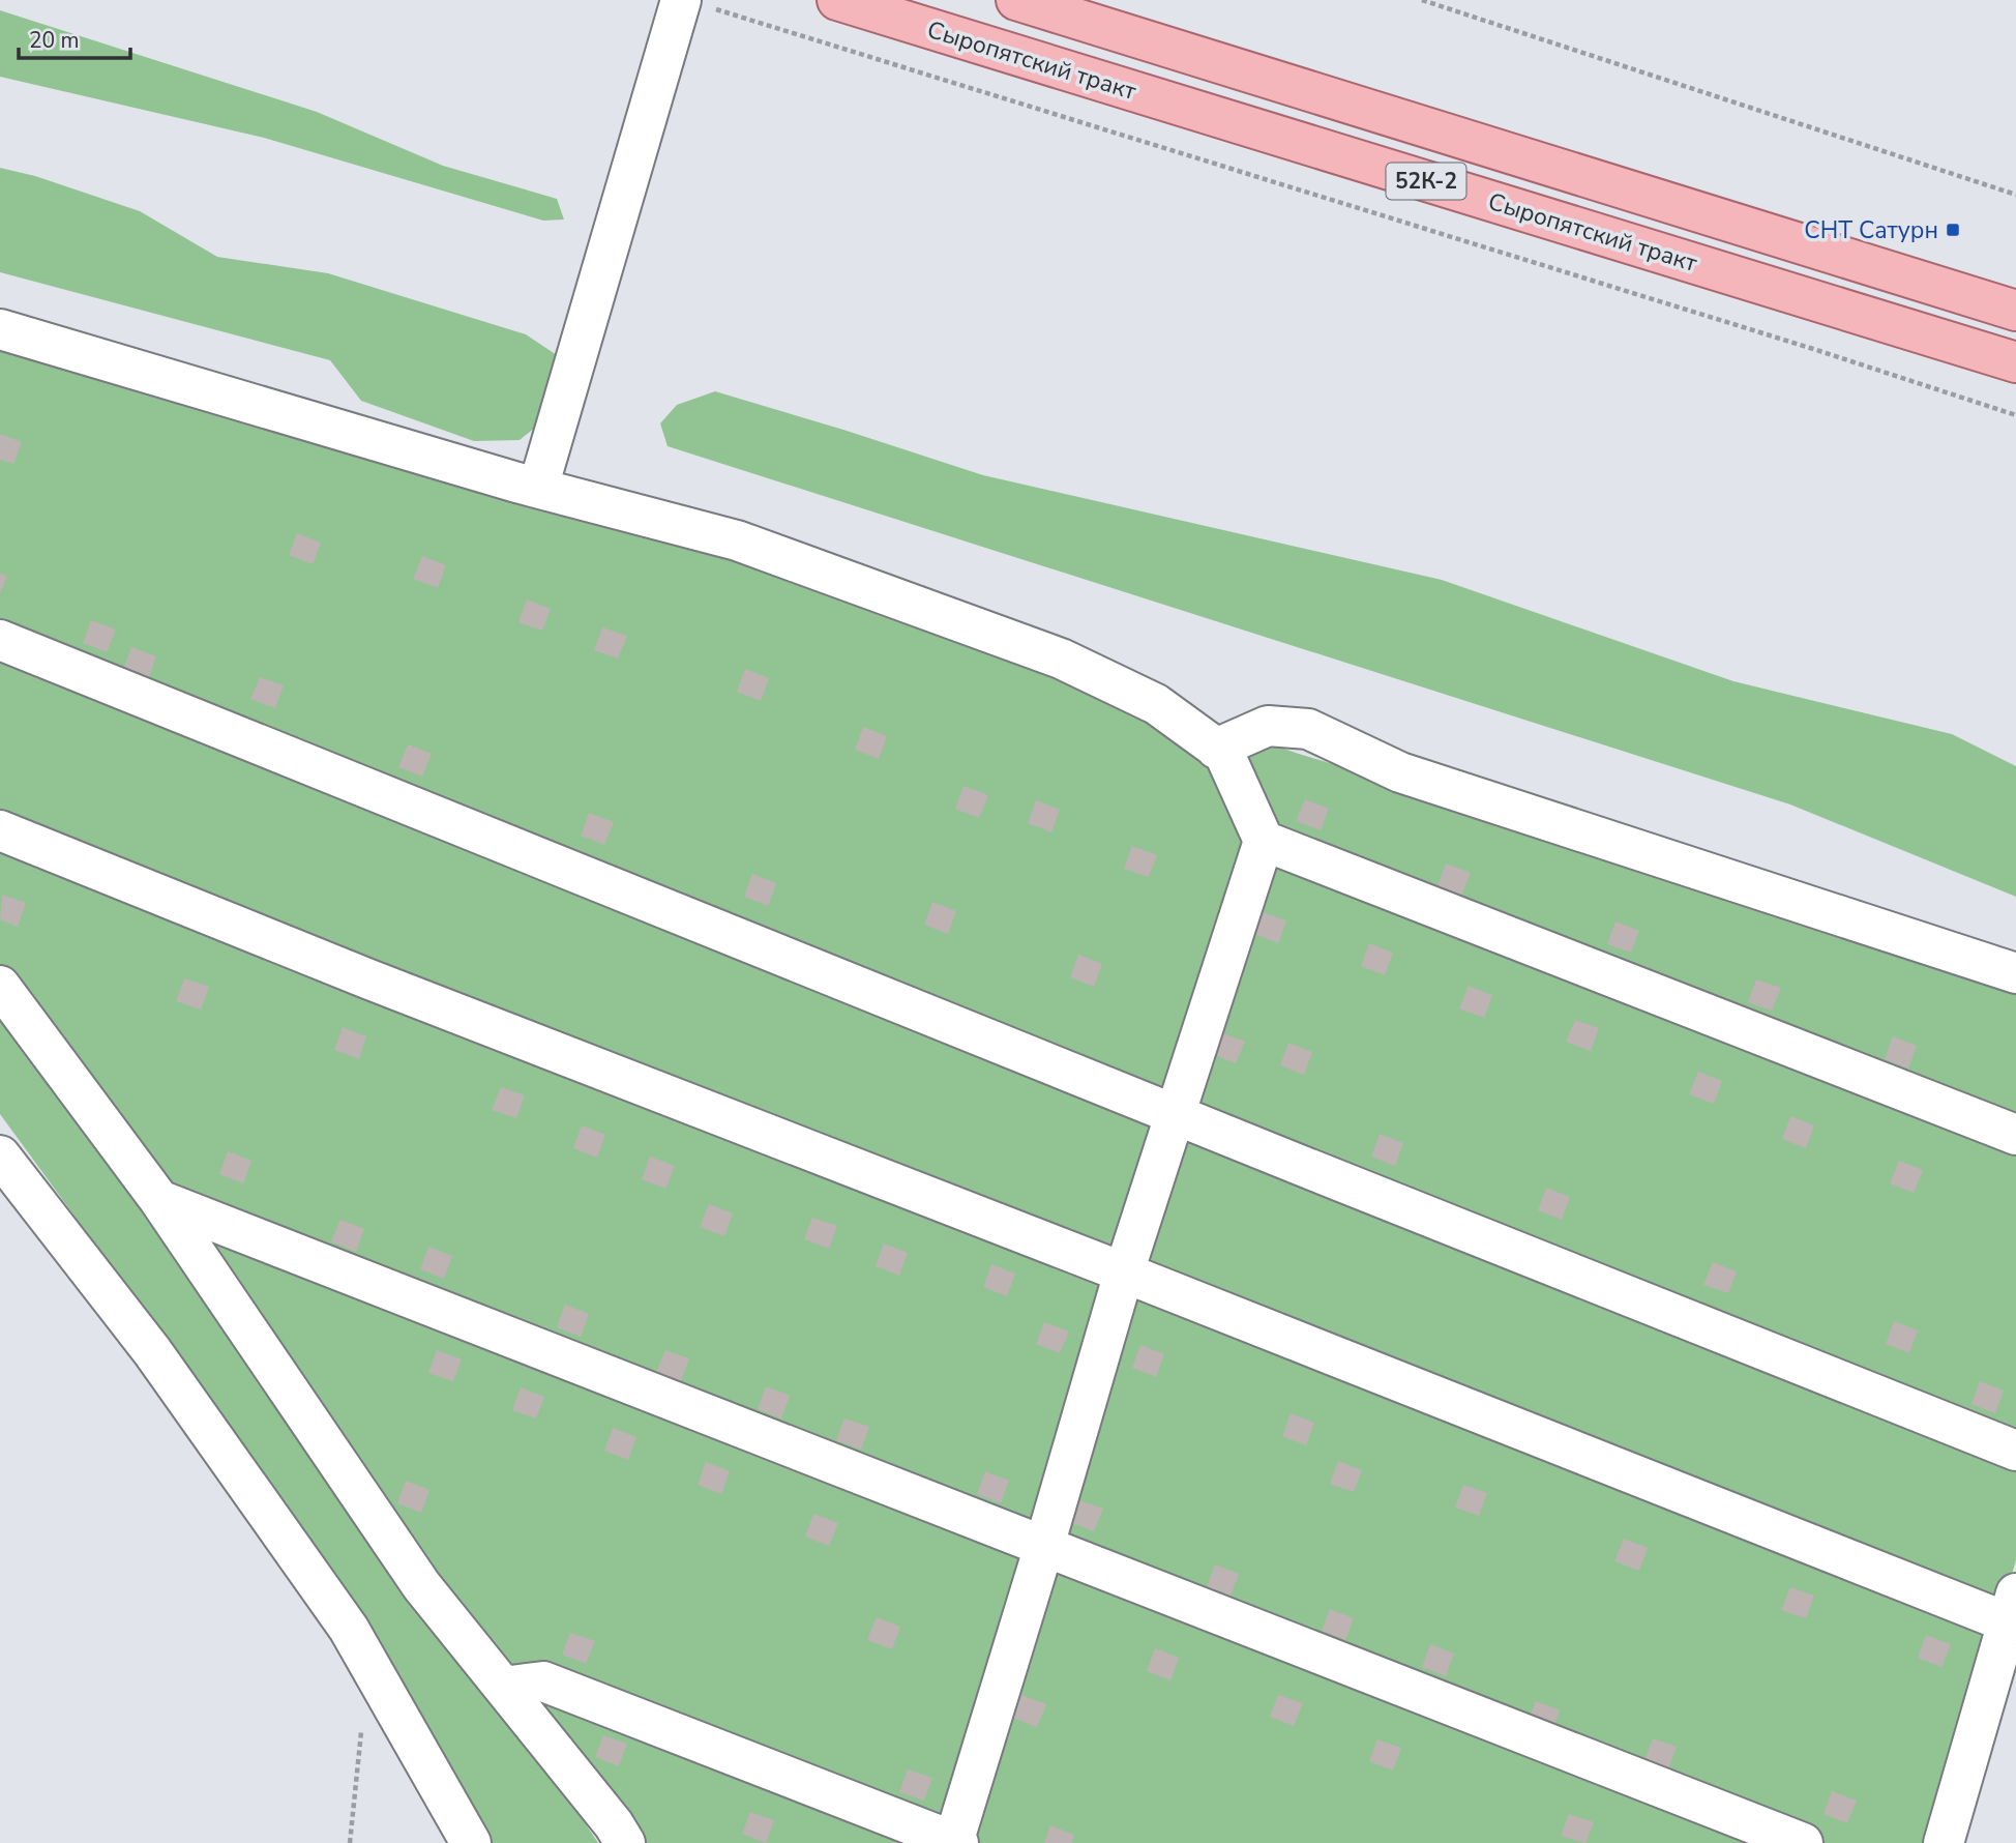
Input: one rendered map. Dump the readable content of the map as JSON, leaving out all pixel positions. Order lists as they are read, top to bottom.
{
  "streets": {
    "main road": ["Сыропятский тракт", "52К-2"]
  },
  "places": {
    "transit": ["СНТ Сатурн"]
  },
  "scale_bar": "20 m"
}
